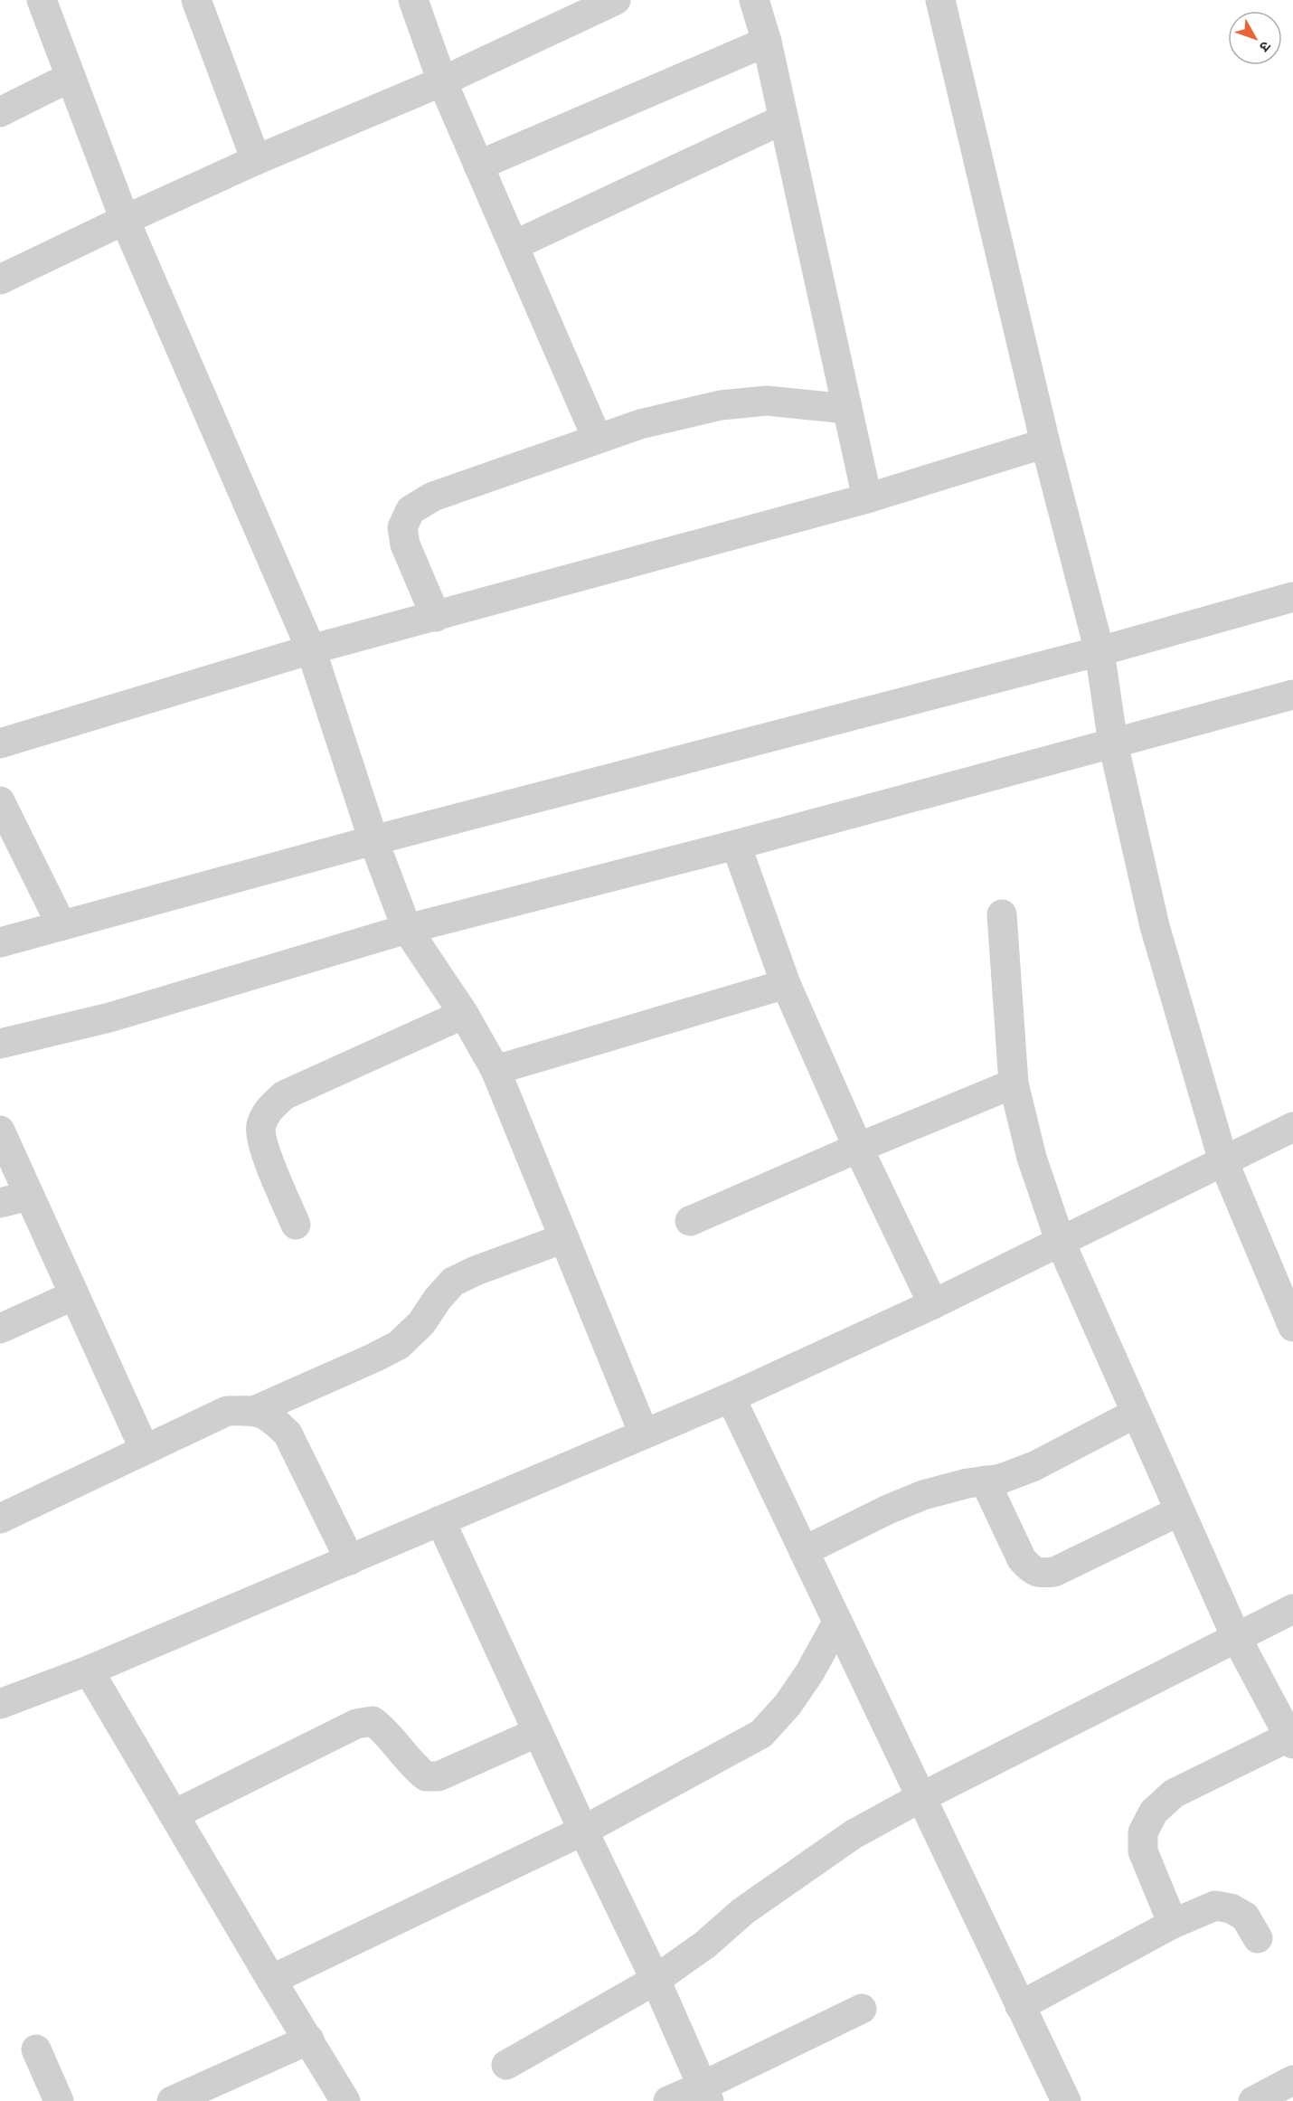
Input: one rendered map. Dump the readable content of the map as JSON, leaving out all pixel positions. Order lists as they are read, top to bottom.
{
  "north": "bottom right"
}
